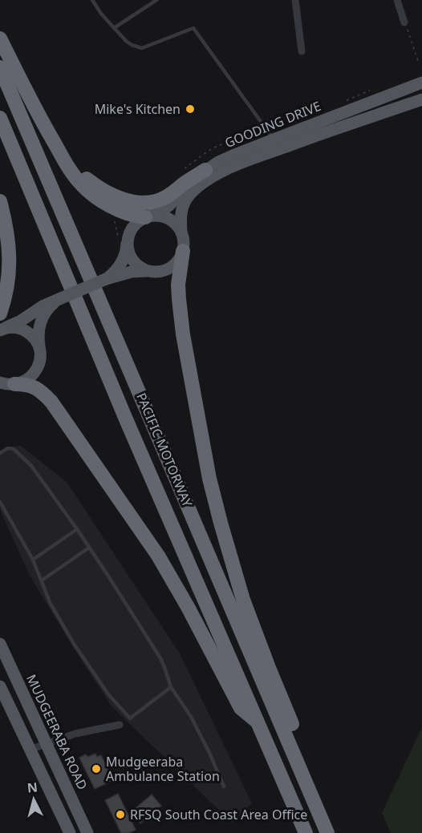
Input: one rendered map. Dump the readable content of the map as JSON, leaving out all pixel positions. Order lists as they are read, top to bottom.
{
  "streets": {
    "highway": ["PACIFIC MOTORWAY"],
    "main road": ["GOODING DRIVE", "MUDGEERABA ROAD"]
  },
  "places": ["Mike's Kitchen", "Mudgeeraba Ambulance Station", "RFSQ South Coast Area Office"],
  "north": "top"
}
